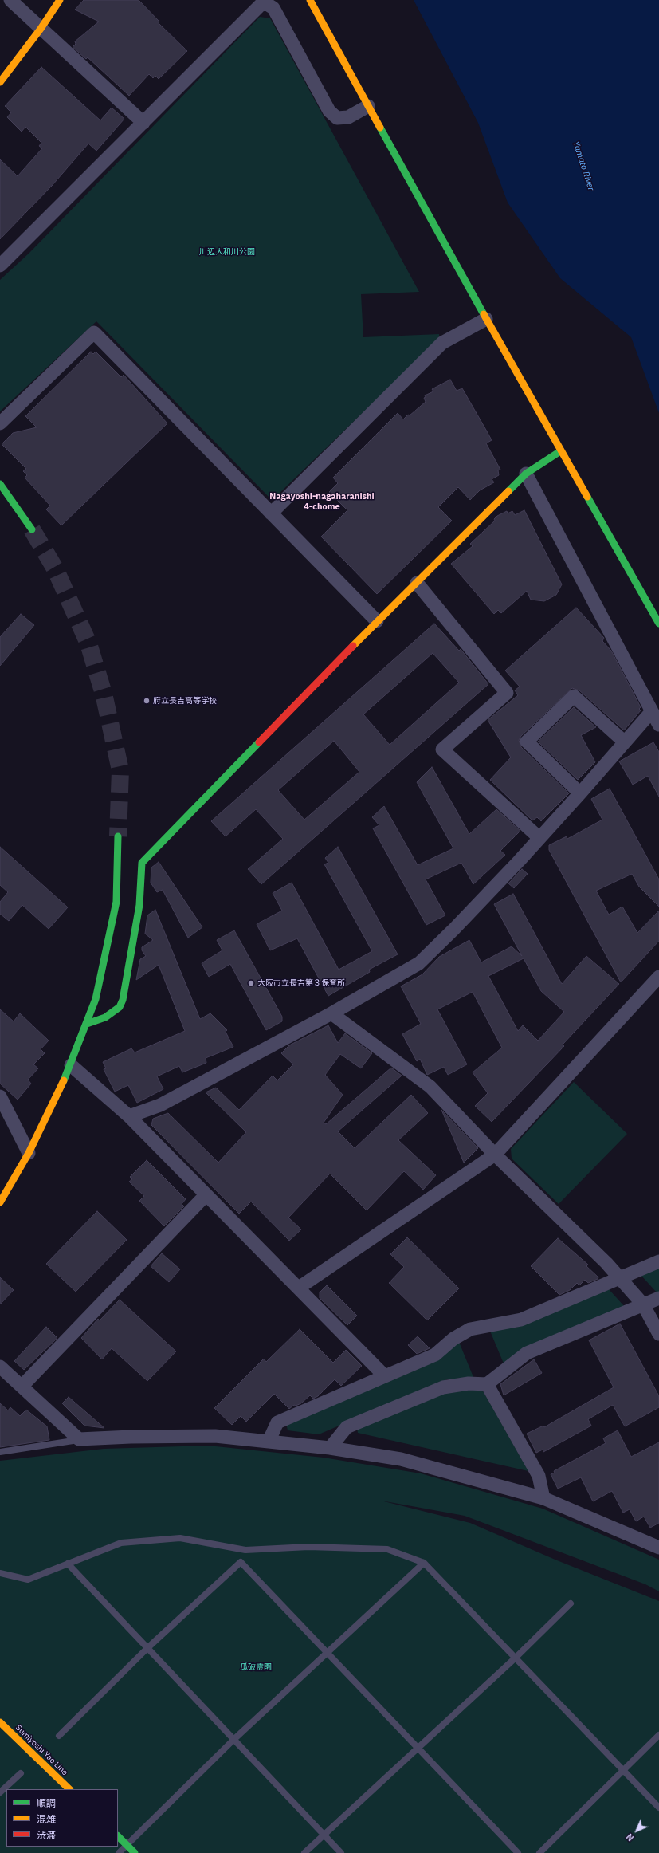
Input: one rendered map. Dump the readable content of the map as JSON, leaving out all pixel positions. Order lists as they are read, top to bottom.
{
  "streets": {
    "street": ["Sumiyoshi Yao Line"]
  },
  "districts": ["Nagayoshi-nagaharanishi 4-chome"],
  "water": ["Yamato River"],
  "parks": ["川辺大和川公園", "瓜破霊園"],
  "places": ["府立長吉高等学校", "大阪市立長吉第３保育所"],
  "legend": ["順調", "混雑", "渋滞"],
  "north": "bottom left"
}
